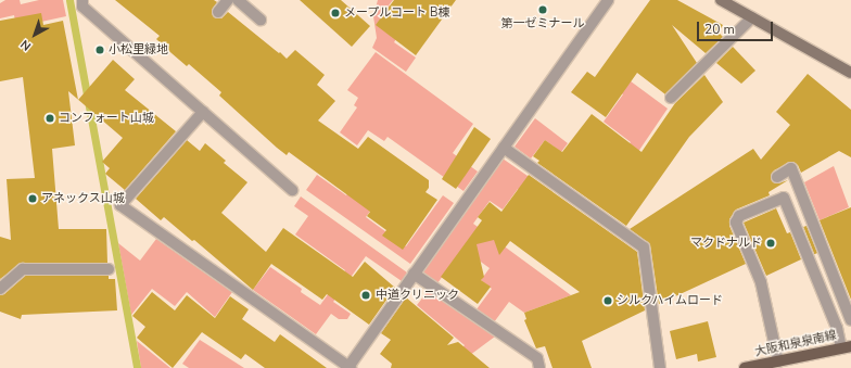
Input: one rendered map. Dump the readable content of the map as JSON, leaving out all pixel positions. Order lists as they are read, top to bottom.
{
  "streets": {
    "main road": ["大阪和泉泉南線"]
  },
  "places": [
    "第一ゼミナール",
    "メープルコート B棟",
    "小松里緑地",
    "コンフォート山城",
    "アネックス山城",
    "マクドナルド",
    "中道クリニック",
    "シルクハイムロード"
  ],
  "scale_bar": "20 m",
  "north": "bottom left"
}
